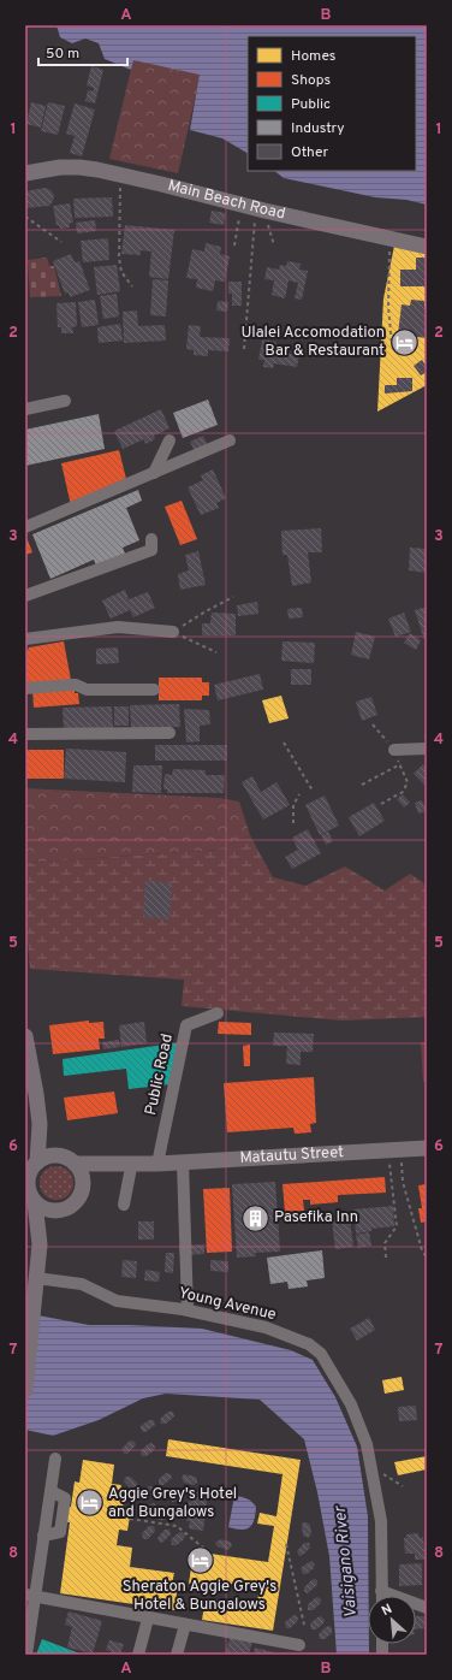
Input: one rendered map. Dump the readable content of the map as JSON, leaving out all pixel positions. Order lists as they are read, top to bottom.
{
  "streets": {
    "main road": ["Main Beach Road", "Matautu Street"],
    "street": ["Public Road", "Young Avenue"]
  },
  "crossings": [
    ["Public Road", "Matautu Street"]
  ],
  "water": ["Vaisigano River"],
  "places": {
    "hotel": ["Ulalei Accomodation Bar & Restaurant", "Aggie Grey's Hotel and Bungalows", "Sheraton Aggie Grey's Hotel & Bungalows"],
    "building": ["Pasefika Inn"]
  },
  "legend": [
    "Homes",
    "Shops",
    "Public",
    "Industry",
    "Other"
  ],
  "scale_bar": "50 m",
  "north": "top left",
  "grid": {
    "columns": ["A", "B"],
    "rows": [
      "1",
      "2",
      "3",
      "4",
      "5",
      "6",
      "7",
      "8"
    ]
  }
}
